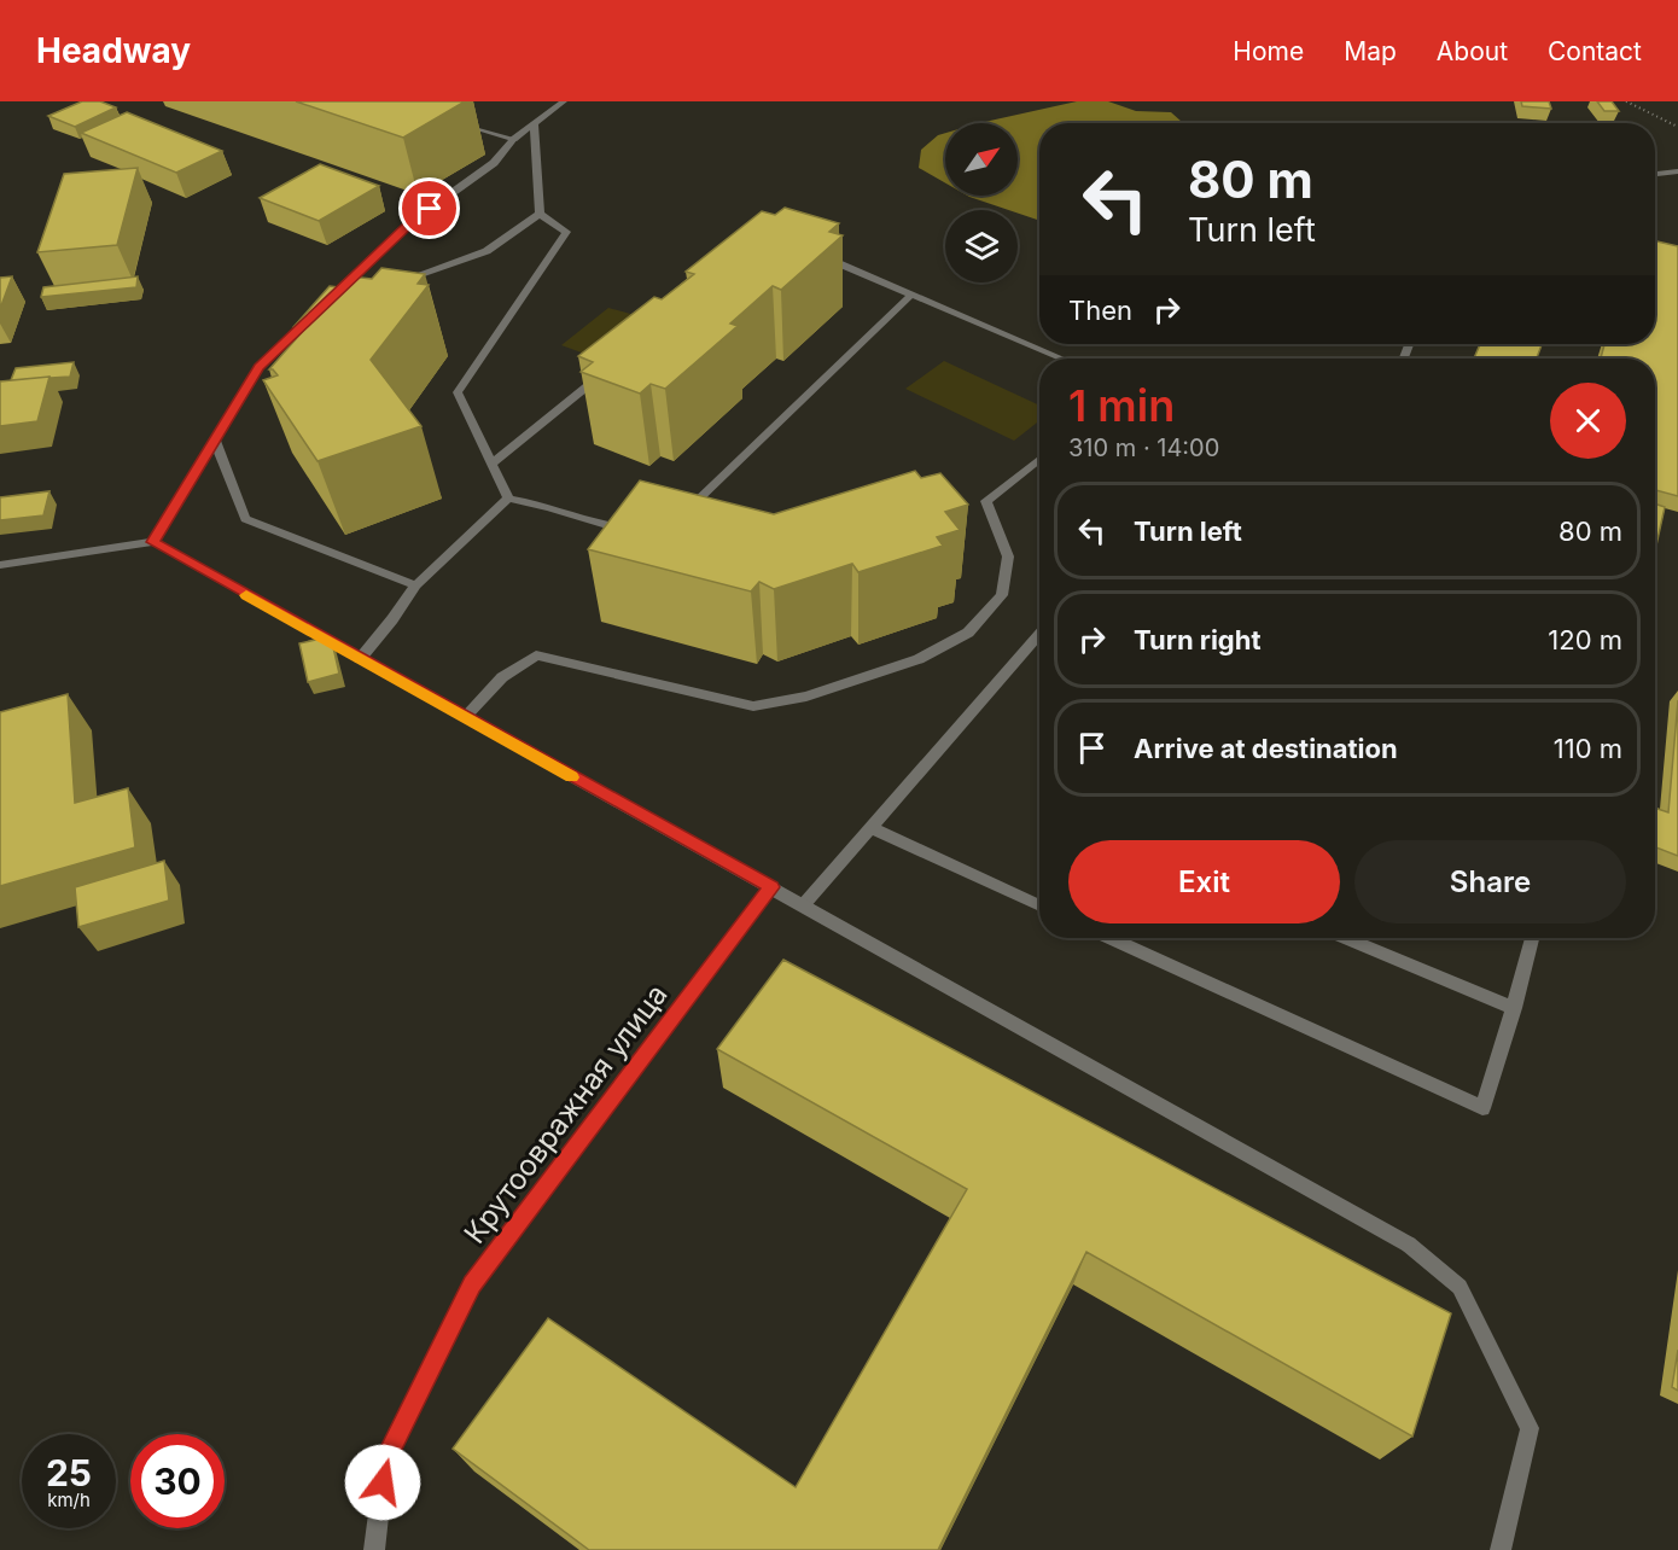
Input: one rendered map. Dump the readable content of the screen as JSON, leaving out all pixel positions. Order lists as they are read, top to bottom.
{
  "streets": {
    "street": ["Крутоовражная улица"]
  },
  "north": "top right",
  "page": {
    "header": "Headway",
    "nav": [
      "Home",
      "Map",
      "About",
      "Contact"
    ],
    "turn": ["80 m", "Turn left"],
    "then": "Then",
    "heading": ["1 min", "310 m · 14:00"],
    "list": [
      {
        "name": "Turn left",
        "value": "80 m"
      },
      {
        "name": "Turn right",
        "value": "120 m"
      },
      {
        "name": "Arrive at destination",
        "value": "110 m"
      }
    ],
    "buttons": ["Exit", "Share"],
    "speed": "25 km/h",
    "limit": "30"
  }
}
